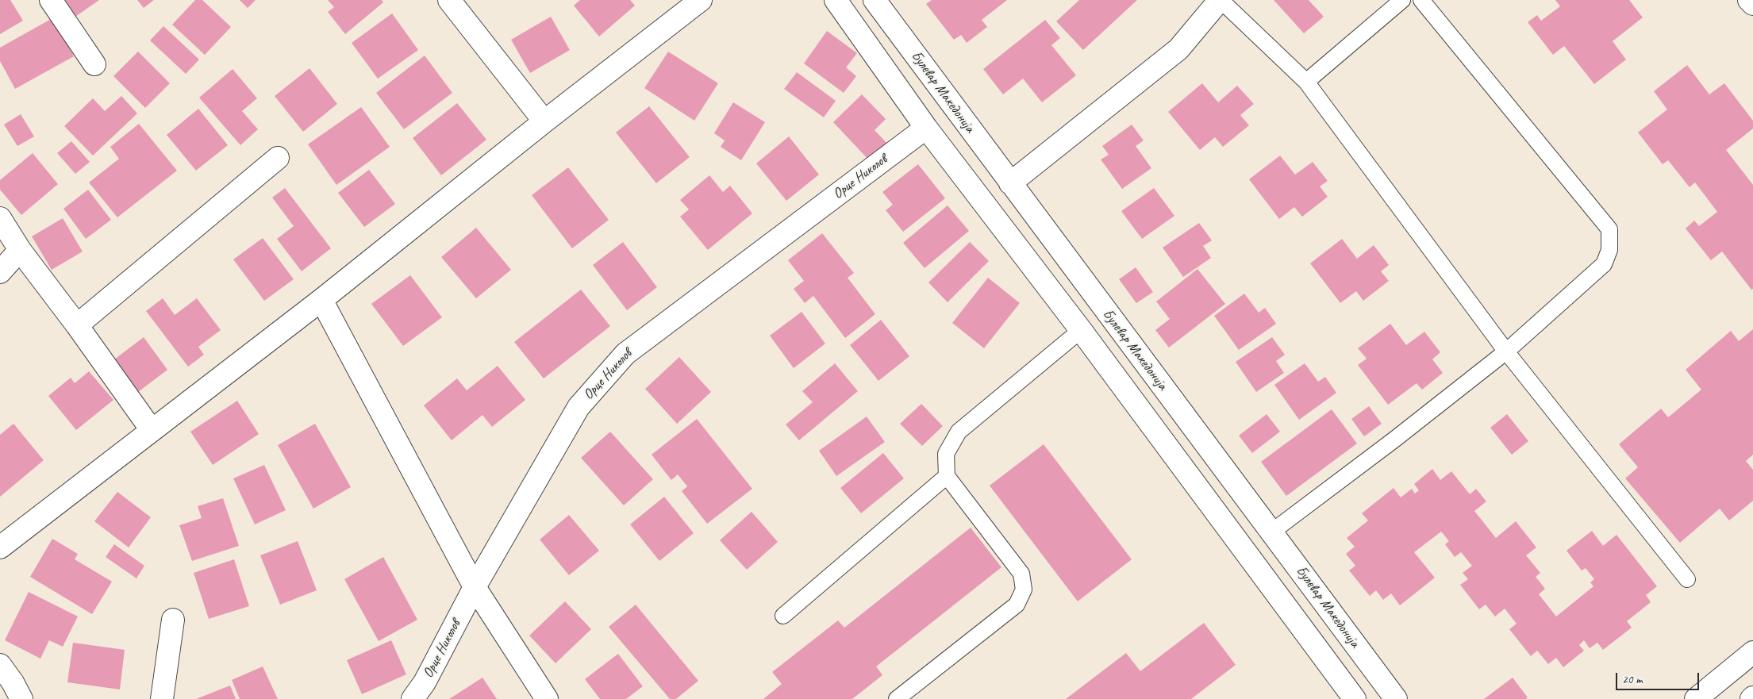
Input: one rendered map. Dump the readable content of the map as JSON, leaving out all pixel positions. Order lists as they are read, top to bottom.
{
  "streets": {
    "street": ["Булевар Македонија", "Орце Николов"]
  },
  "scale_bar": "20 m"
}
